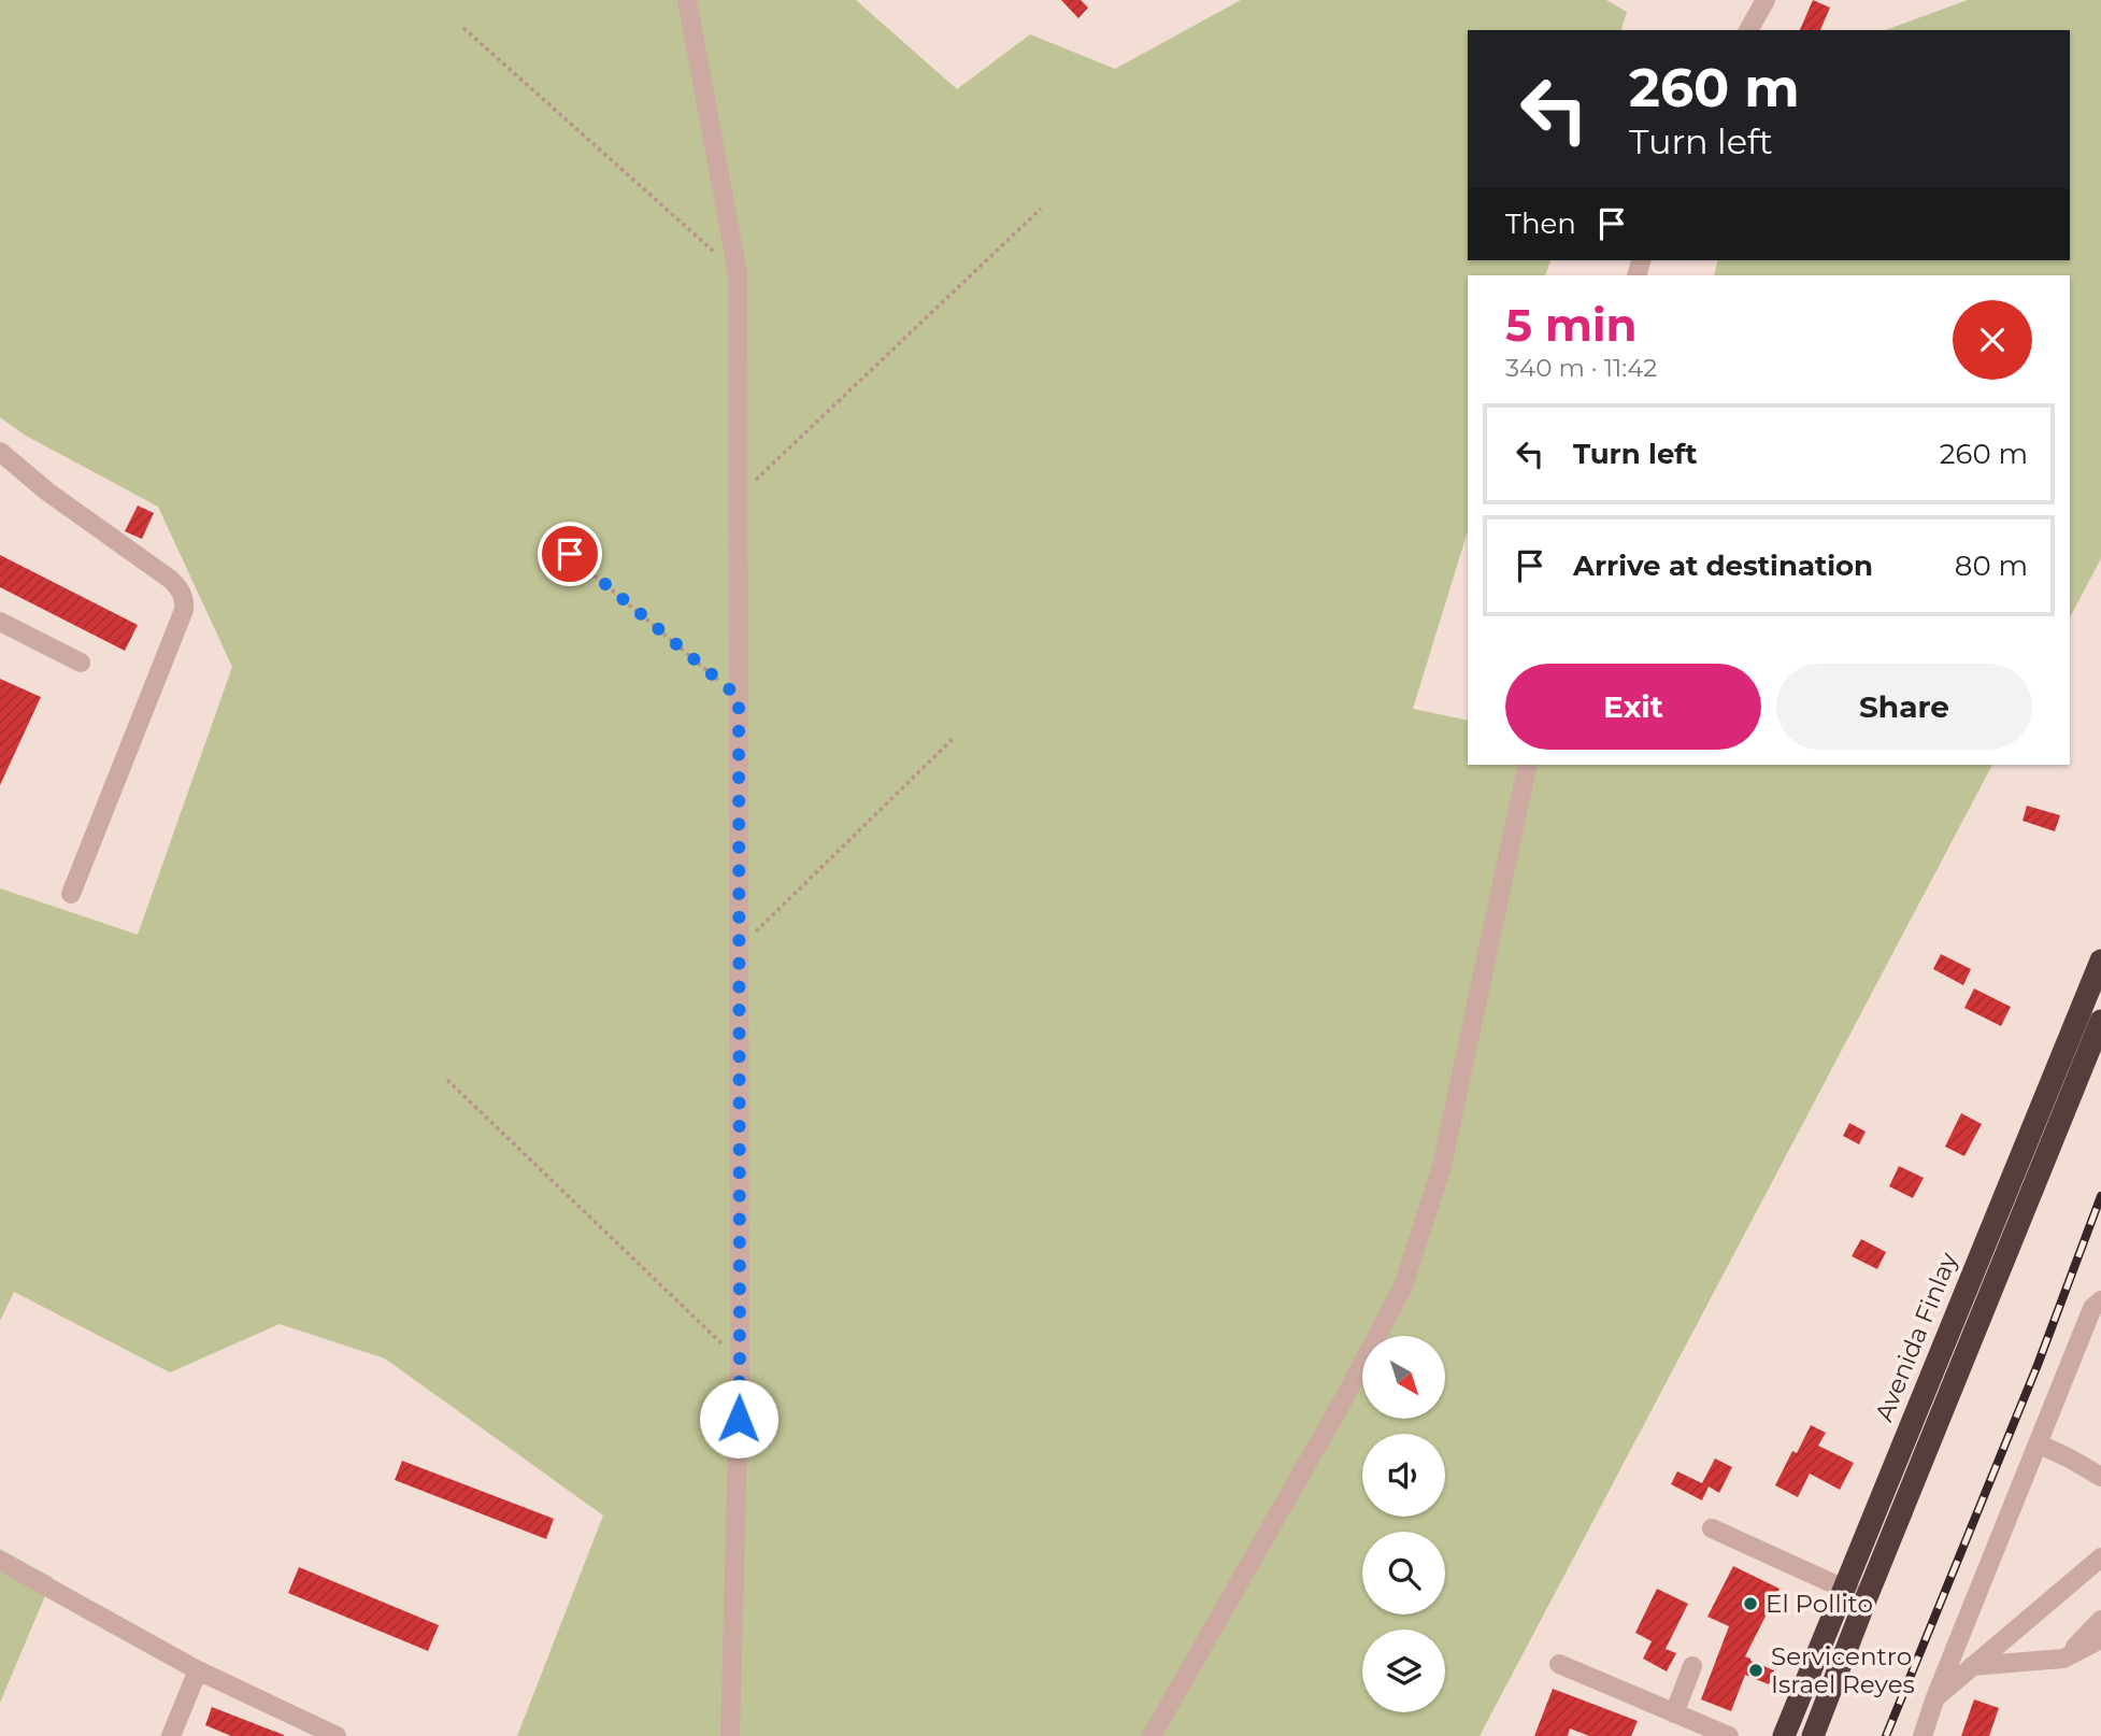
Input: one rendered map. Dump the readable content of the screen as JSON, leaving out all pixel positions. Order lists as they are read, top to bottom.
{
  "streets": {
    "highway": ["Avenida Finlay"]
  },
  "places": ["El Pollito", "Servicentro Israel Reyes"],
  "north": "bottom right",
  "page": {
    "turn": ["260 m", "Turn left"],
    "then": "Then",
    "heading": ["5 min", "340 m · 11:42"],
    "list": [
      {
        "name": "Turn left",
        "value": "260 m"
      },
      {
        "name": "Arrive at destination",
        "value": "80 m"
      }
    ],
    "buttons": ["Exit", "Share"]
  }
}
